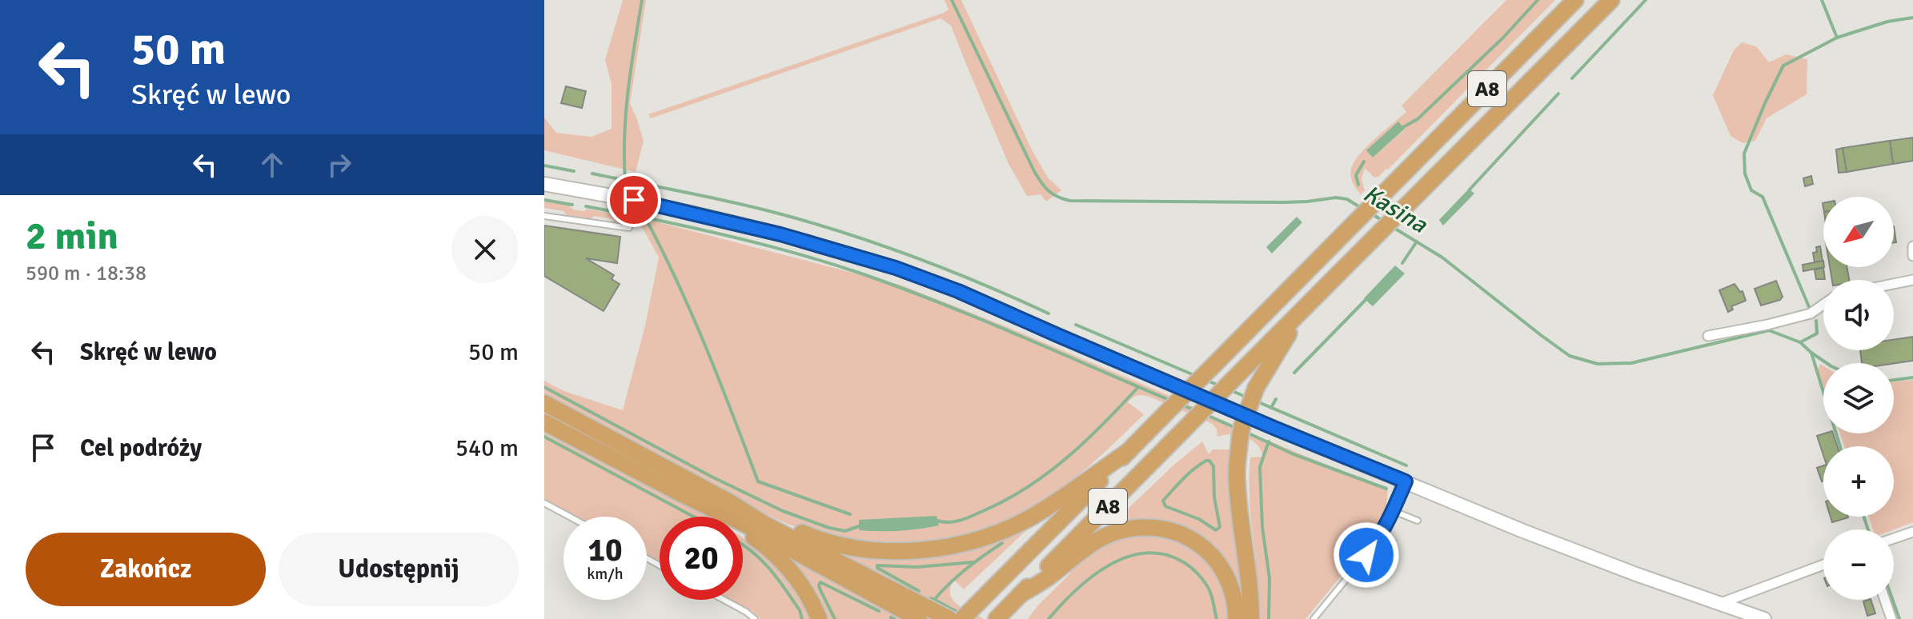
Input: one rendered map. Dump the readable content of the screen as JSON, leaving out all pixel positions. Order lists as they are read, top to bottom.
{
  "streets": {
    "highway": ["A8"]
  },
  "water": ["Kasina"],
  "north": "bottom left",
  "page": {
    "turn": ["50 m", "Skręć w lewo"],
    "heading": ["2 min", "590 m · 18:38"],
    "map_buttons": ["+", "−"],
    "list": [
      {
        "name": "Skręć w lewo",
        "value": "50 m"
      },
      {
        "name": "Cel podróży",
        "value": "540 m"
      }
    ],
    "speed": "10 km/h",
    "limit": "20",
    "buttons": ["Zakończ", "Udostępnij"]
  }
}
